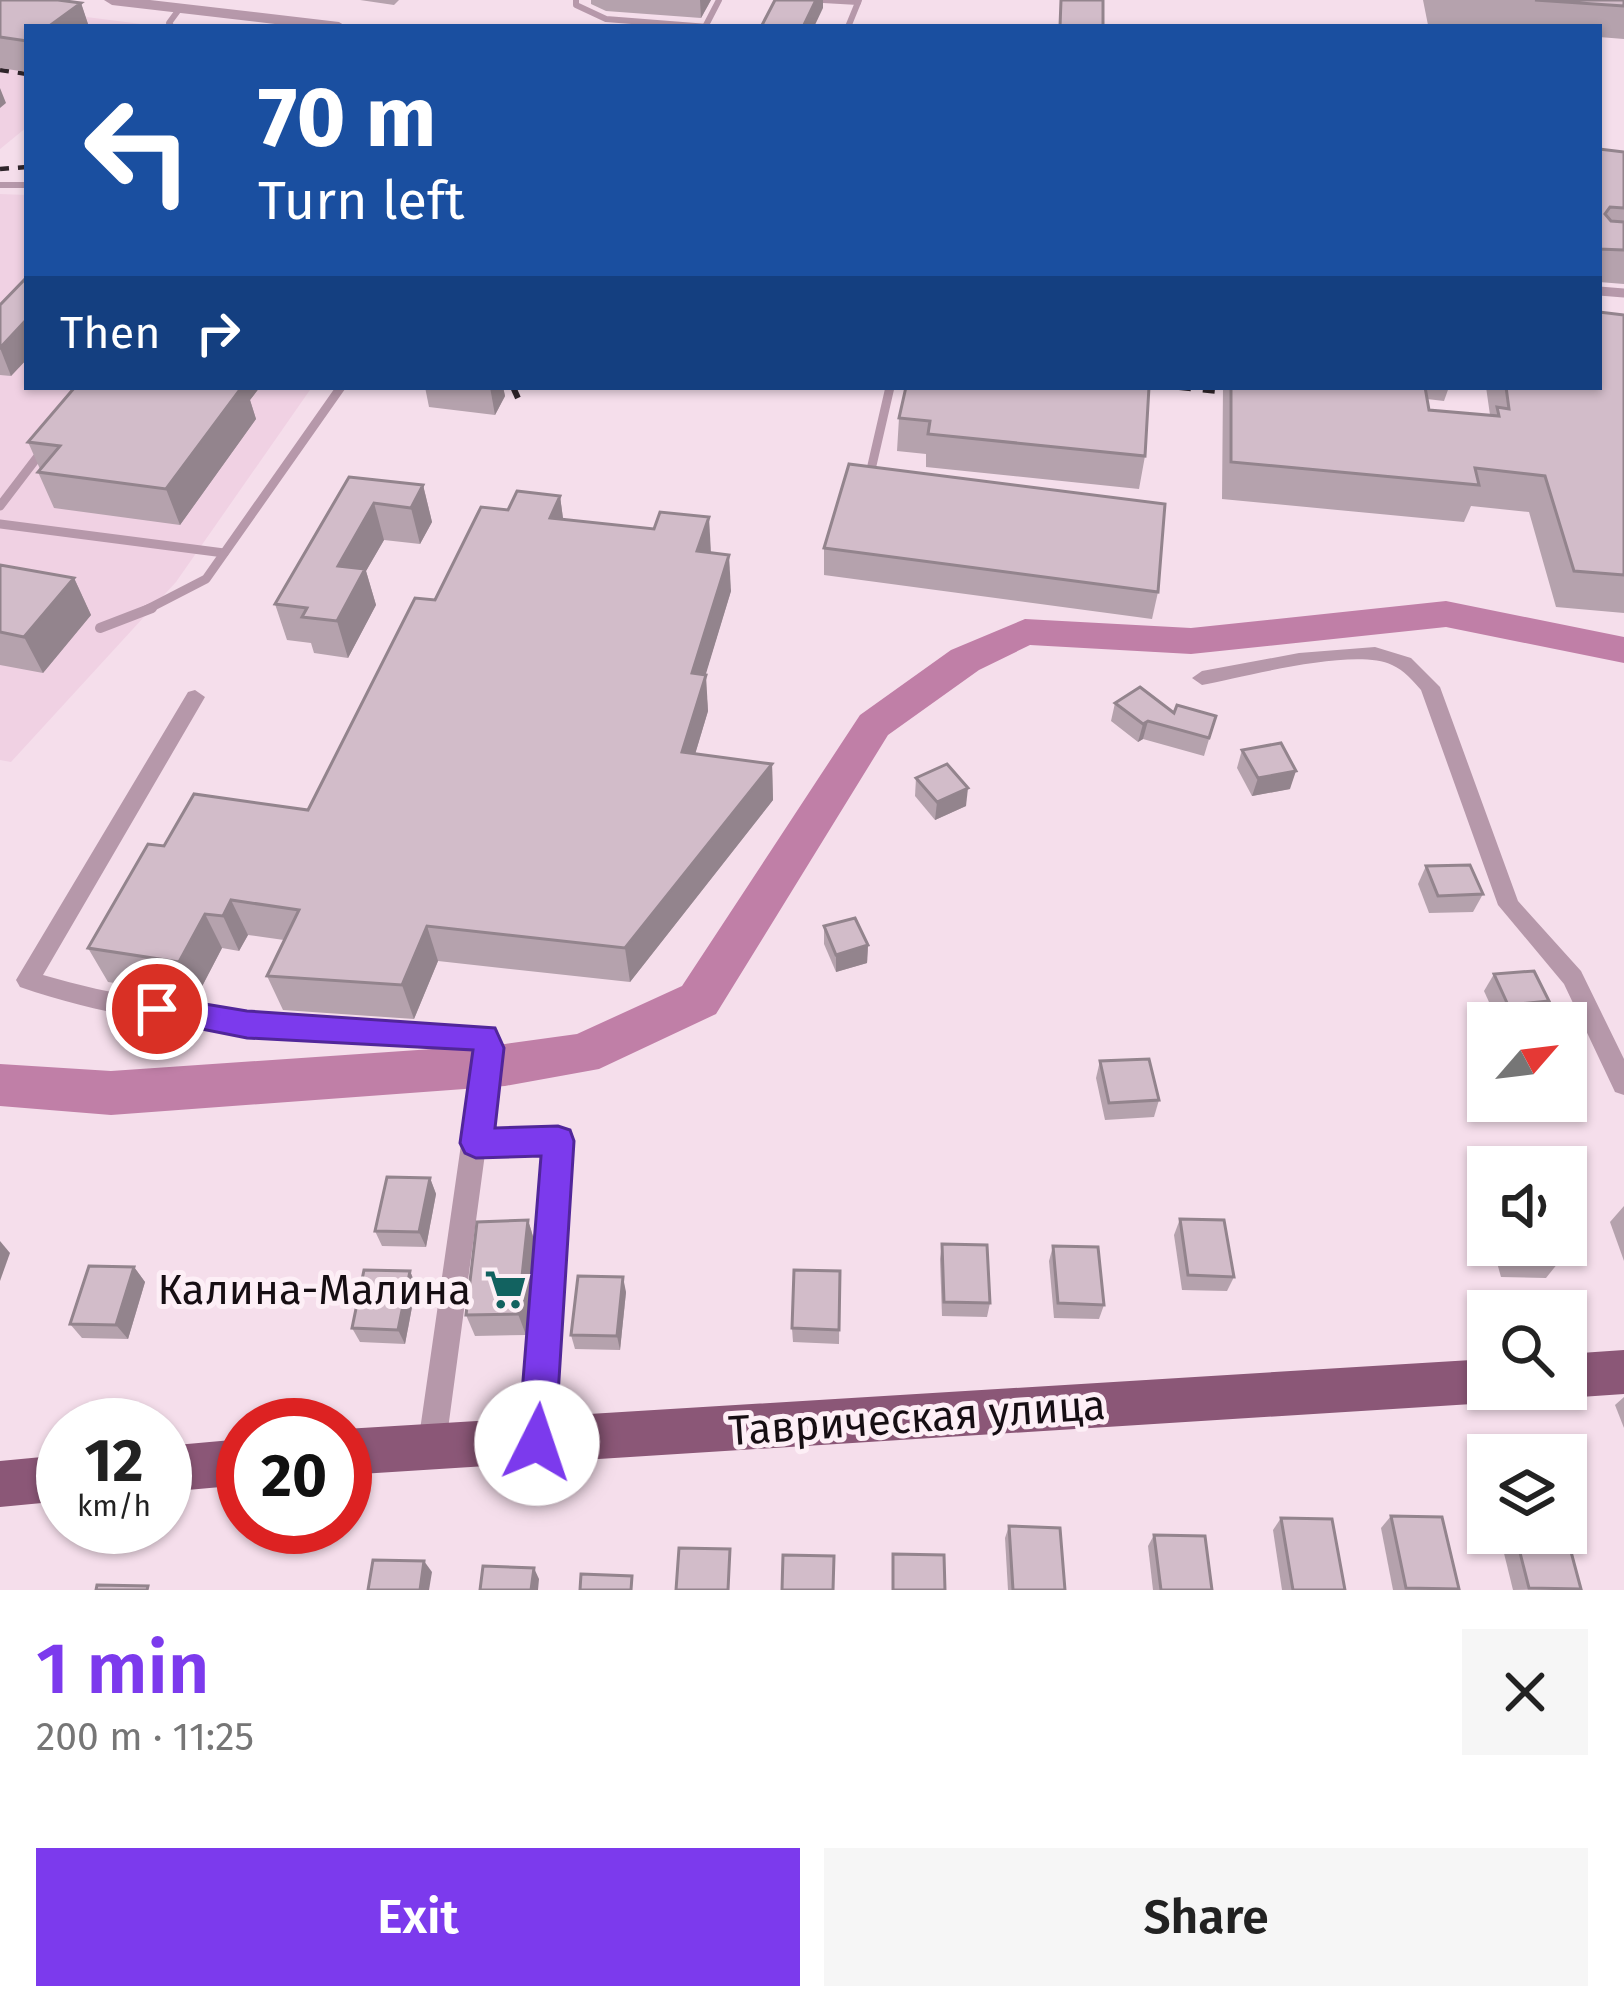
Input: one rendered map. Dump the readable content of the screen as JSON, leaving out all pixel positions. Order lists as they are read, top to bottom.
{
  "streets": {
    "main road": ["Таврическая улица"]
  },
  "places": {
    "supermarket": ["Калина-Малина"]
  },
  "north": "top right",
  "page": {
    "turn": ["70 m", "Turn left"],
    "then": "Then",
    "speed": "12 km/h",
    "limit": "20",
    "heading": ["1 min", "200 m · 11:25"],
    "buttons": ["Exit", "Share"]
  }
}
